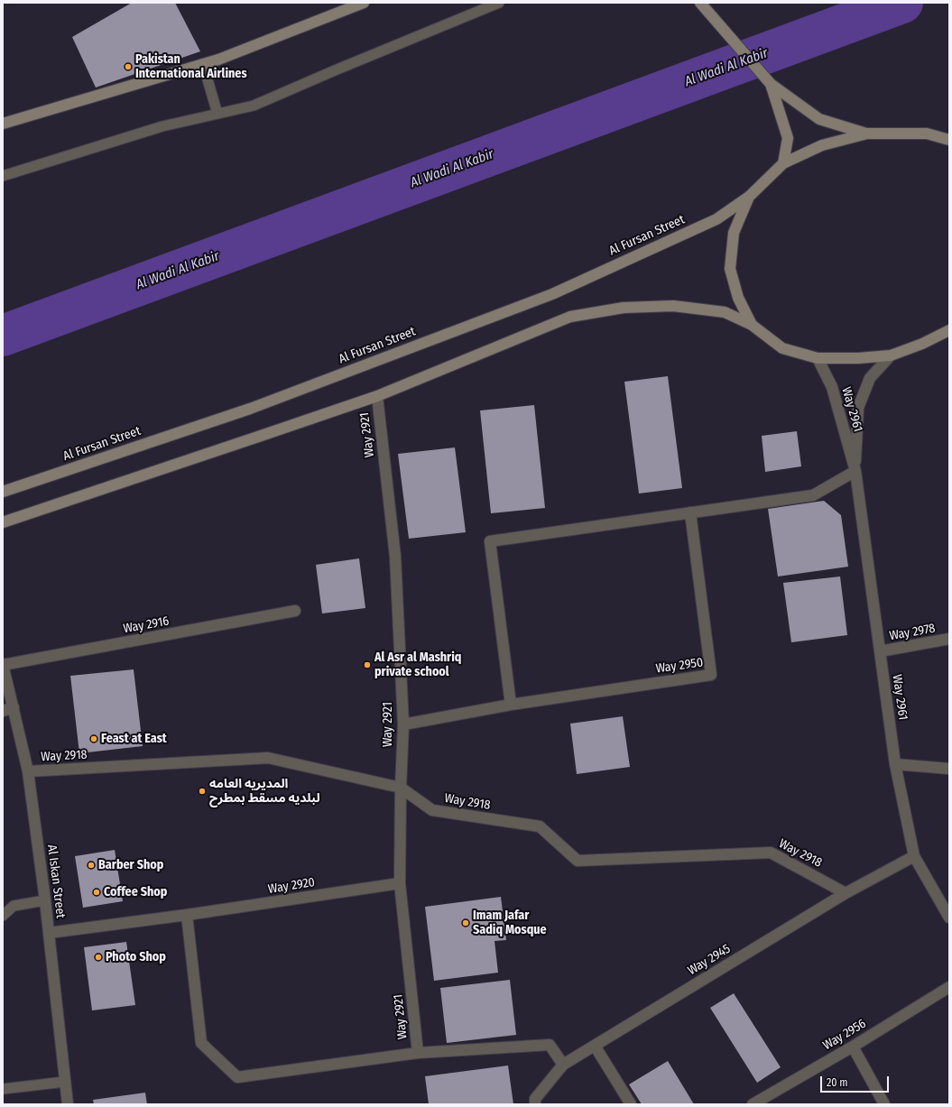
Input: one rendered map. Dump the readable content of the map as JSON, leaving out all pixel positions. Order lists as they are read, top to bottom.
{
  "streets": {
    "street": [
      "Al Fursan Street",
      "Way 2961",
      "Way 2921",
      "Way 2916",
      "Way 2978",
      "Way 2950",
      "Way 2918",
      "Al Iskan Street",
      "Way 2920",
      "Way 2945",
      "Way 2956"
    ]
  },
  "crossings": [
    ["Way 2961", "Way 2978"],
    ["Way 2961", "Way 2945"],
    ["Way 2921", "Way 2950"],
    ["Way 2921", "Way 2918"],
    ["Way 2921", "Way 2920"],
    ["Way 2921", "Way 2945"],
    ["Way 2916", "Al Iskan Street"],
    ["Way 2918", "Al Iskan Street"],
    ["Way 2918", "Way 2945"],
    ["Al Iskan Street", "Way 2920"]
  ],
  "water": ["Al Wadi Al Kabir"],
  "places": [
    "Pakistan International Airlines",
    "Al Asr al Mashriq private school",
    "Feast at East",
    "المديريه العامه لبلديه مسقط بمطرح",
    "Barber Shop",
    "Coffee Shop",
    "Imam Jafar Sadiq Mosque",
    "Photo Shop"
  ],
  "scale_bar": "20 m"
}
